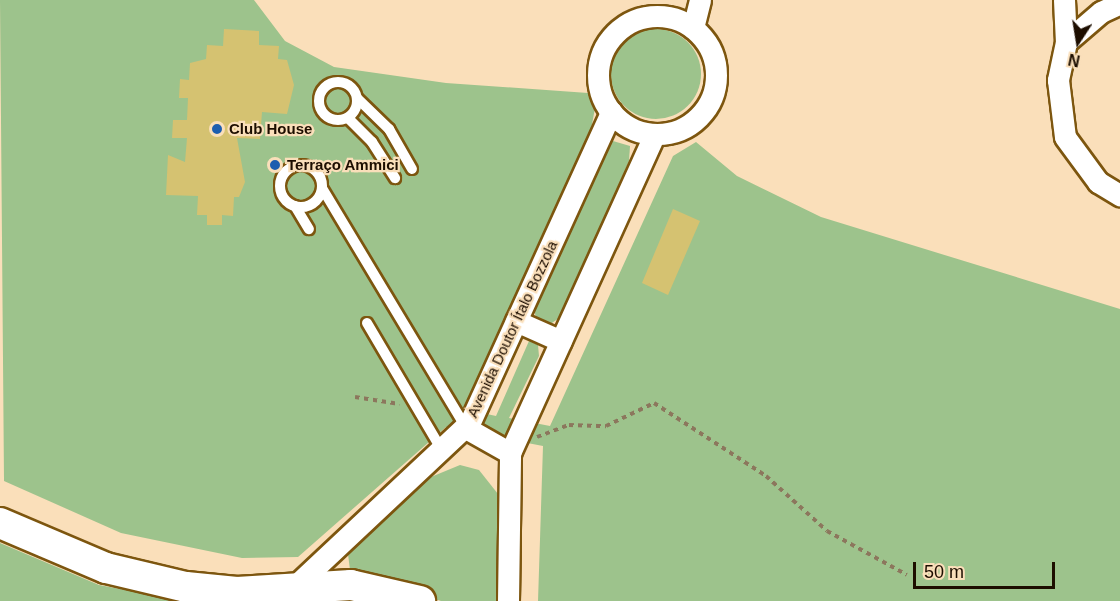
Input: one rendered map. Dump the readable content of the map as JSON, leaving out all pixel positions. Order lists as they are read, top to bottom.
{
  "streets": {
    "street": ["Avenida Doutor Ítalo Bozzola"]
  },
  "places": ["Club House", "Terraço Ammici"],
  "scale_bar": "50 m",
  "north": "bottom"
}
